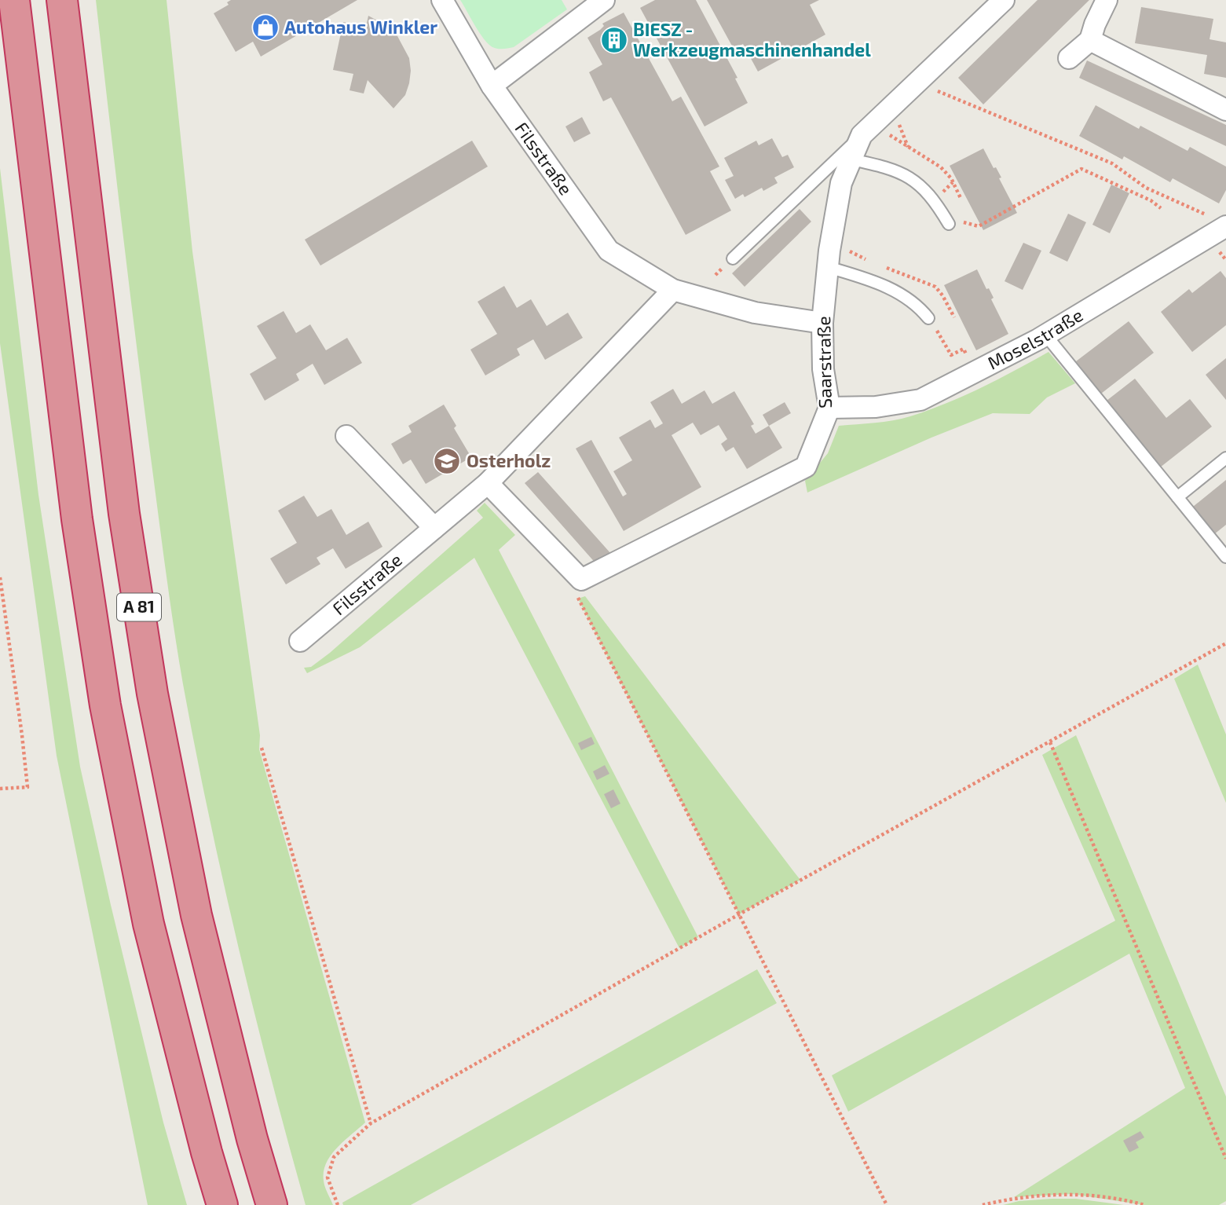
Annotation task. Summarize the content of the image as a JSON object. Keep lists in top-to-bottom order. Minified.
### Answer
{"streets":{"highway":["A 81"],"street":["Filsstraße","Moselstraße","Saarstraße"]},"crossings":[["Filsstraße","Saarstraße"],["Moselstraße","Saarstraße"]],"places":{"shop":["Autohaus Winkler"],"building":["BIESZ - Werkzeugmaschinenhandel"],"school or university":["Osterholz"]}}
